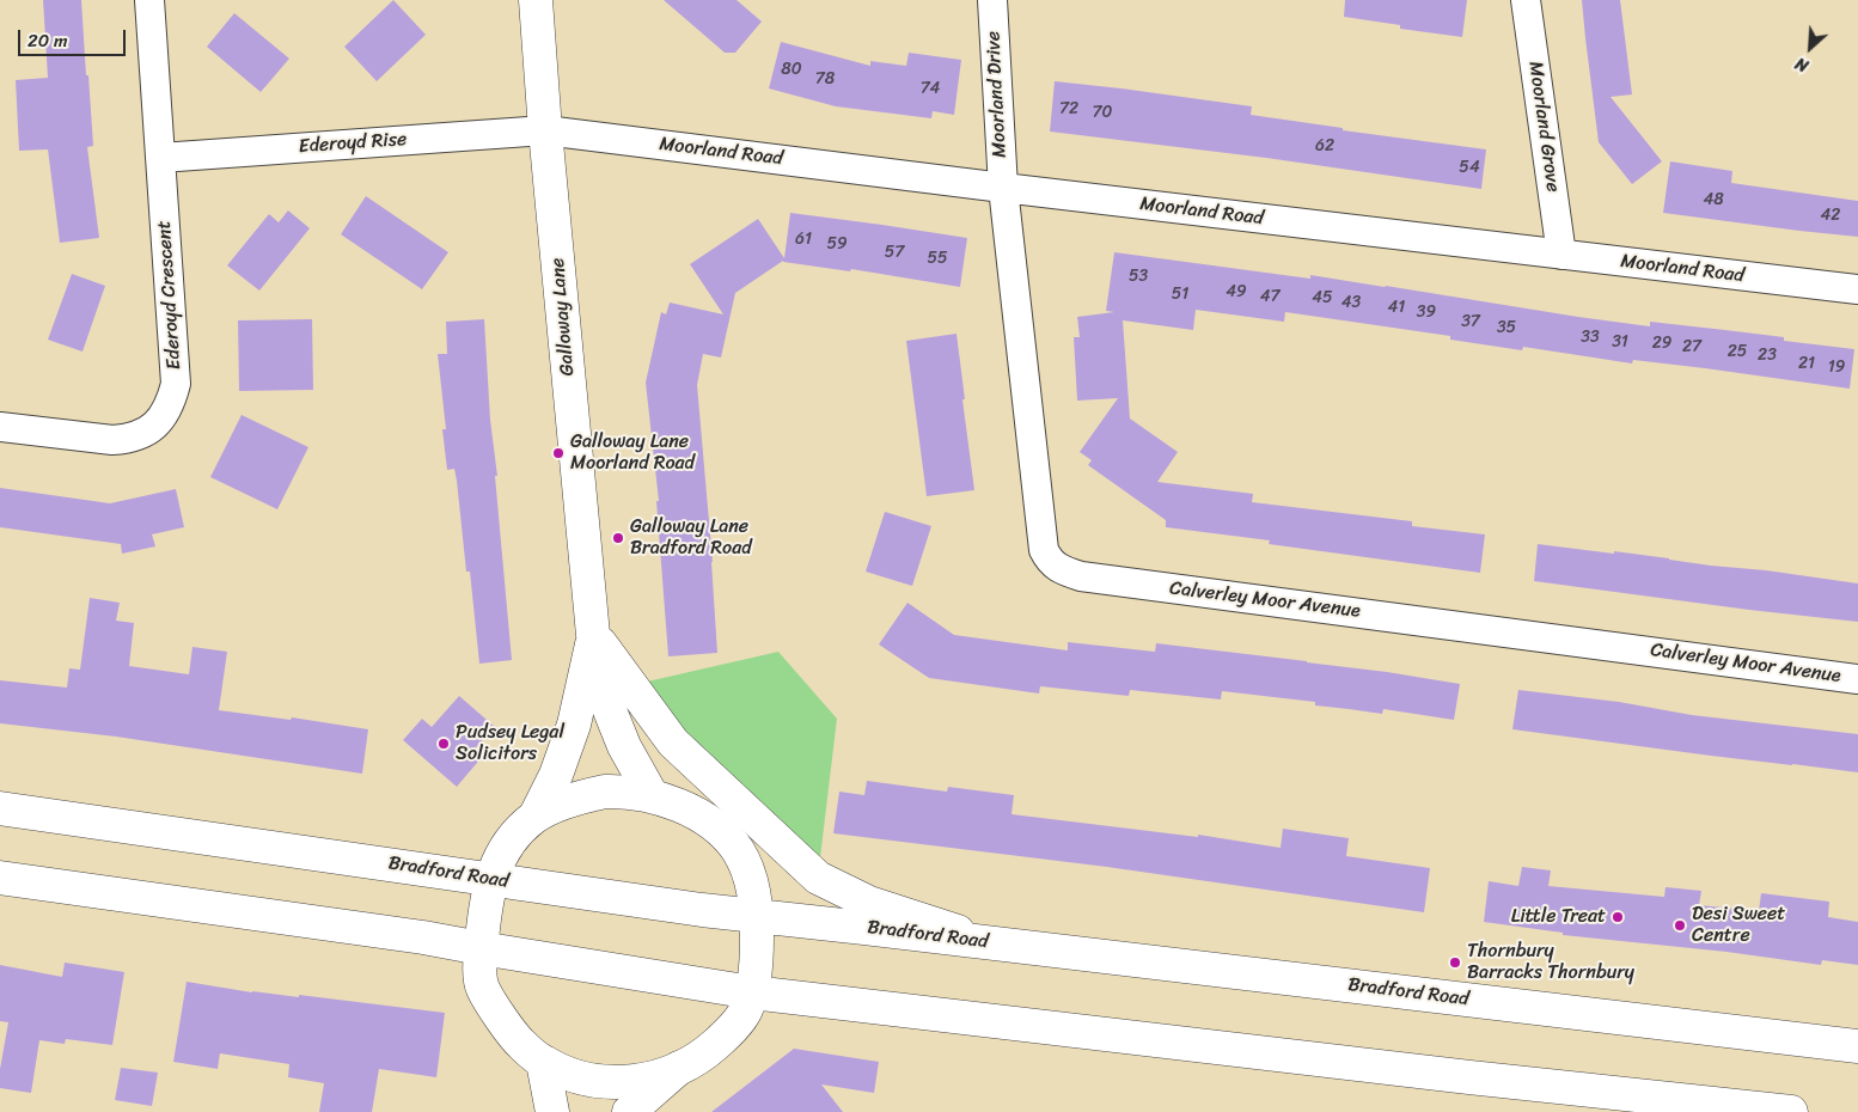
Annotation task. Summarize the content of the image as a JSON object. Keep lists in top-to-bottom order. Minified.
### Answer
{"streets":{"main road":["Galloway Lane","Bradford Road"],"street":["Moorland Drive","Moorland Grove","Ederoyd Rise","Moorland Road","Ederoyd Crescent","Calverley Moor Avenue"]},"crossings":[["Moorland Drive","Moorland Road"],["Moorland Drive","Calverley Moor Avenue"],["Moorland Grove","Moorland Road"],["Ederoyd Rise","Moorland Road"],["Ederoyd Rise","Ederoyd Crescent"],["Ederoyd Rise","Galloway Lane"],["Moorland Road","Galloway Lane"],["Moorland Road","Calverley Moor Avenue"]],"places":["Galloway Lane Moorland Road","Galloway Lane Bradford Road","Pudsey Legal Solicitors","Little Treat","Desi Sweet Centre","Thornbury Barracks Thornbury"],"house_numbers":["80","78","74","72","70","62","54","48","42","61","59","57","55","53","49","51","47","45","43","41","39","37","35","33","31","29","27","25","23","21","19"],"scale_bar":"20 m","north":"bottom left"}
